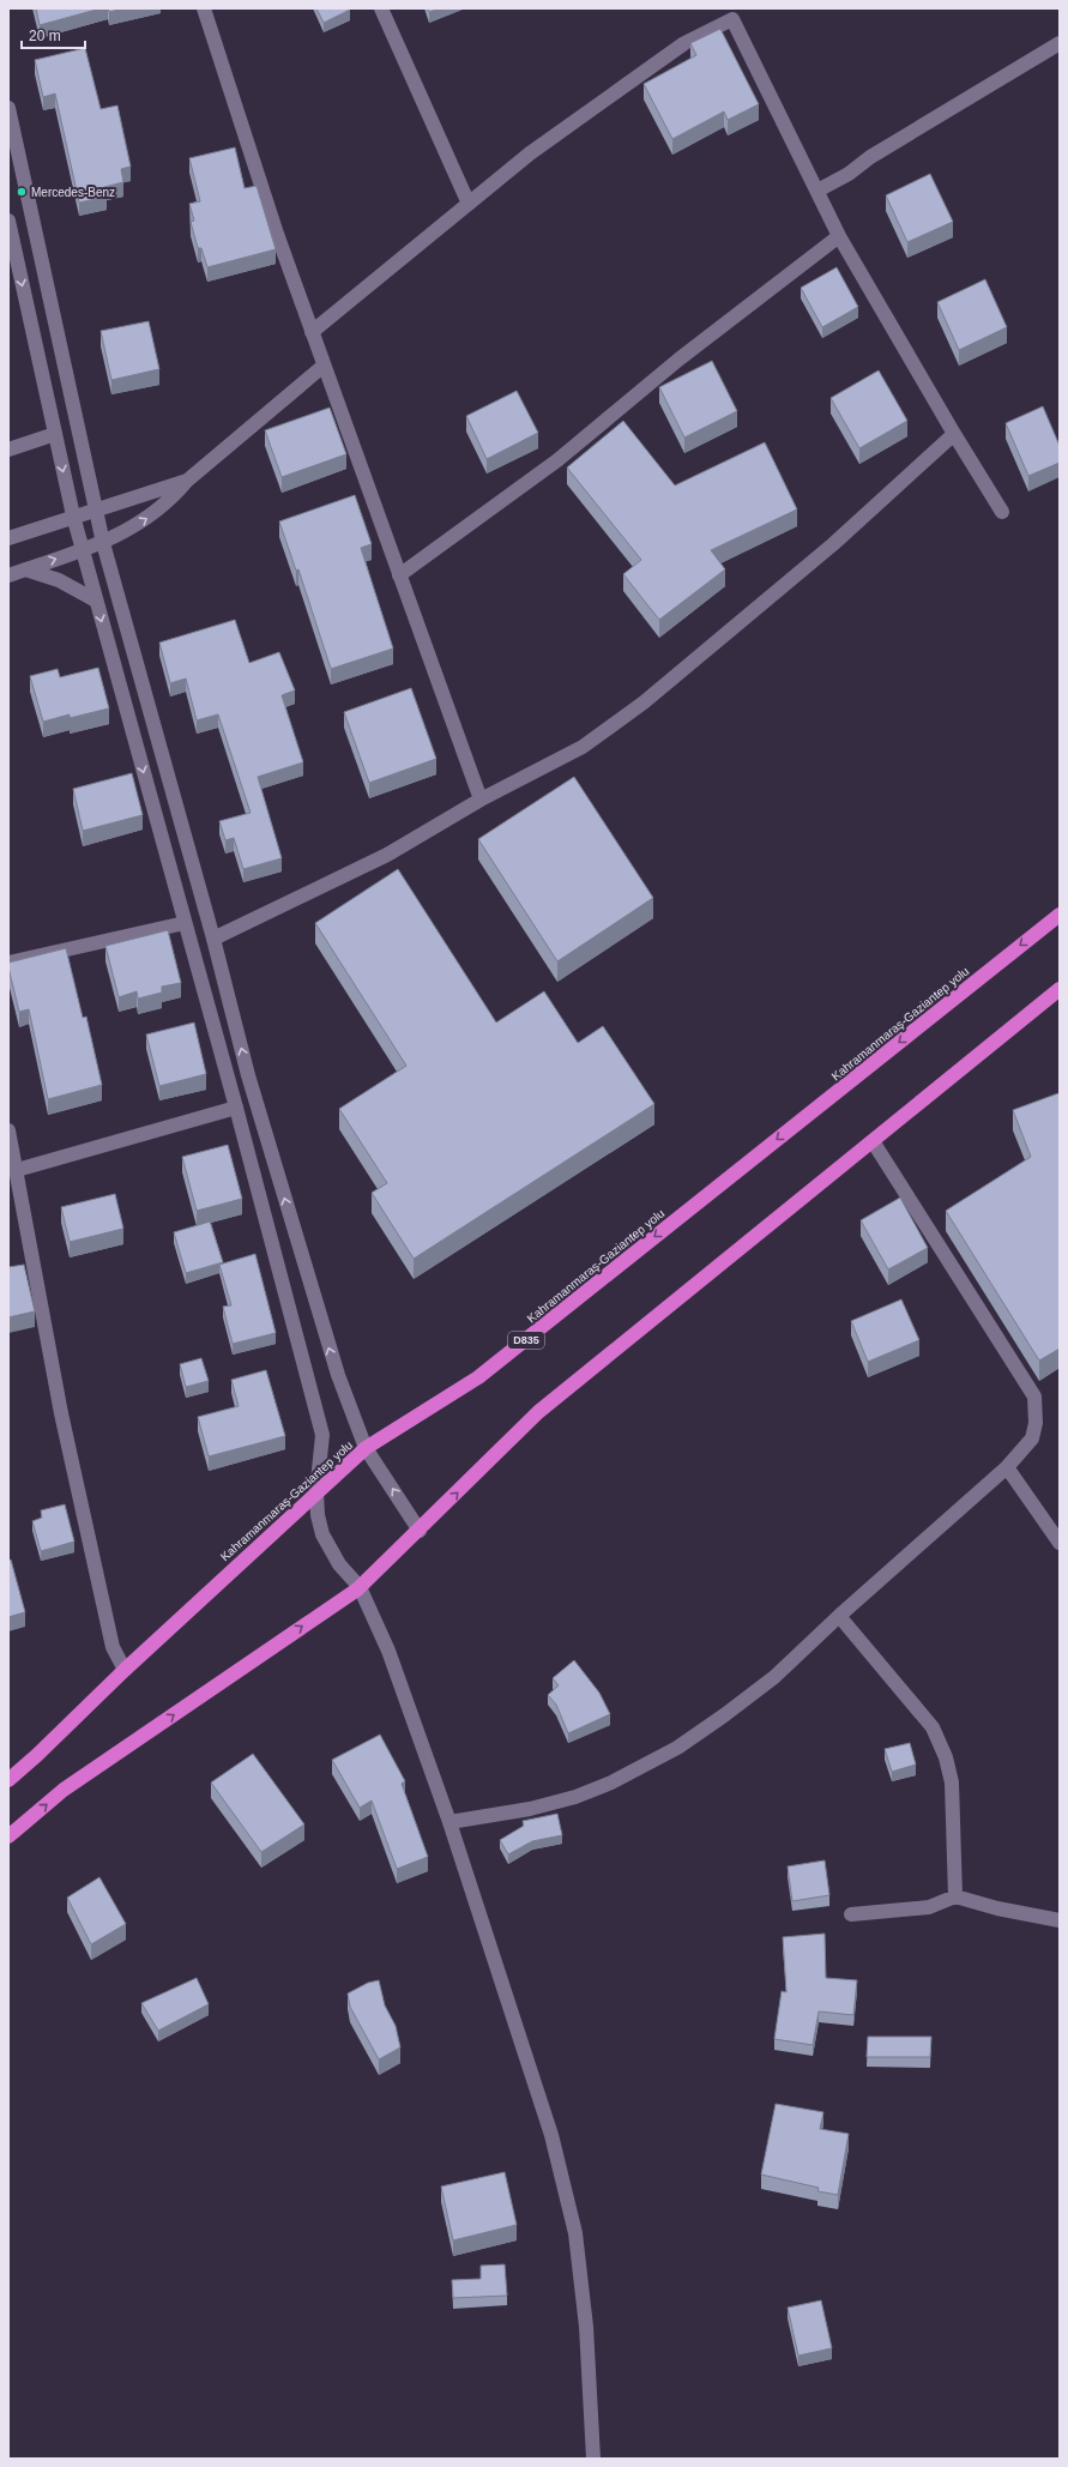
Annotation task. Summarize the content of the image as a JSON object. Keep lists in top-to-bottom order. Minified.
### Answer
{"streets":{"highway":["Kahramanmaraş-Gaziantep yolu","D835"]},"places":["Mercedes-Benz"],"scale_bar":"20 m"}
